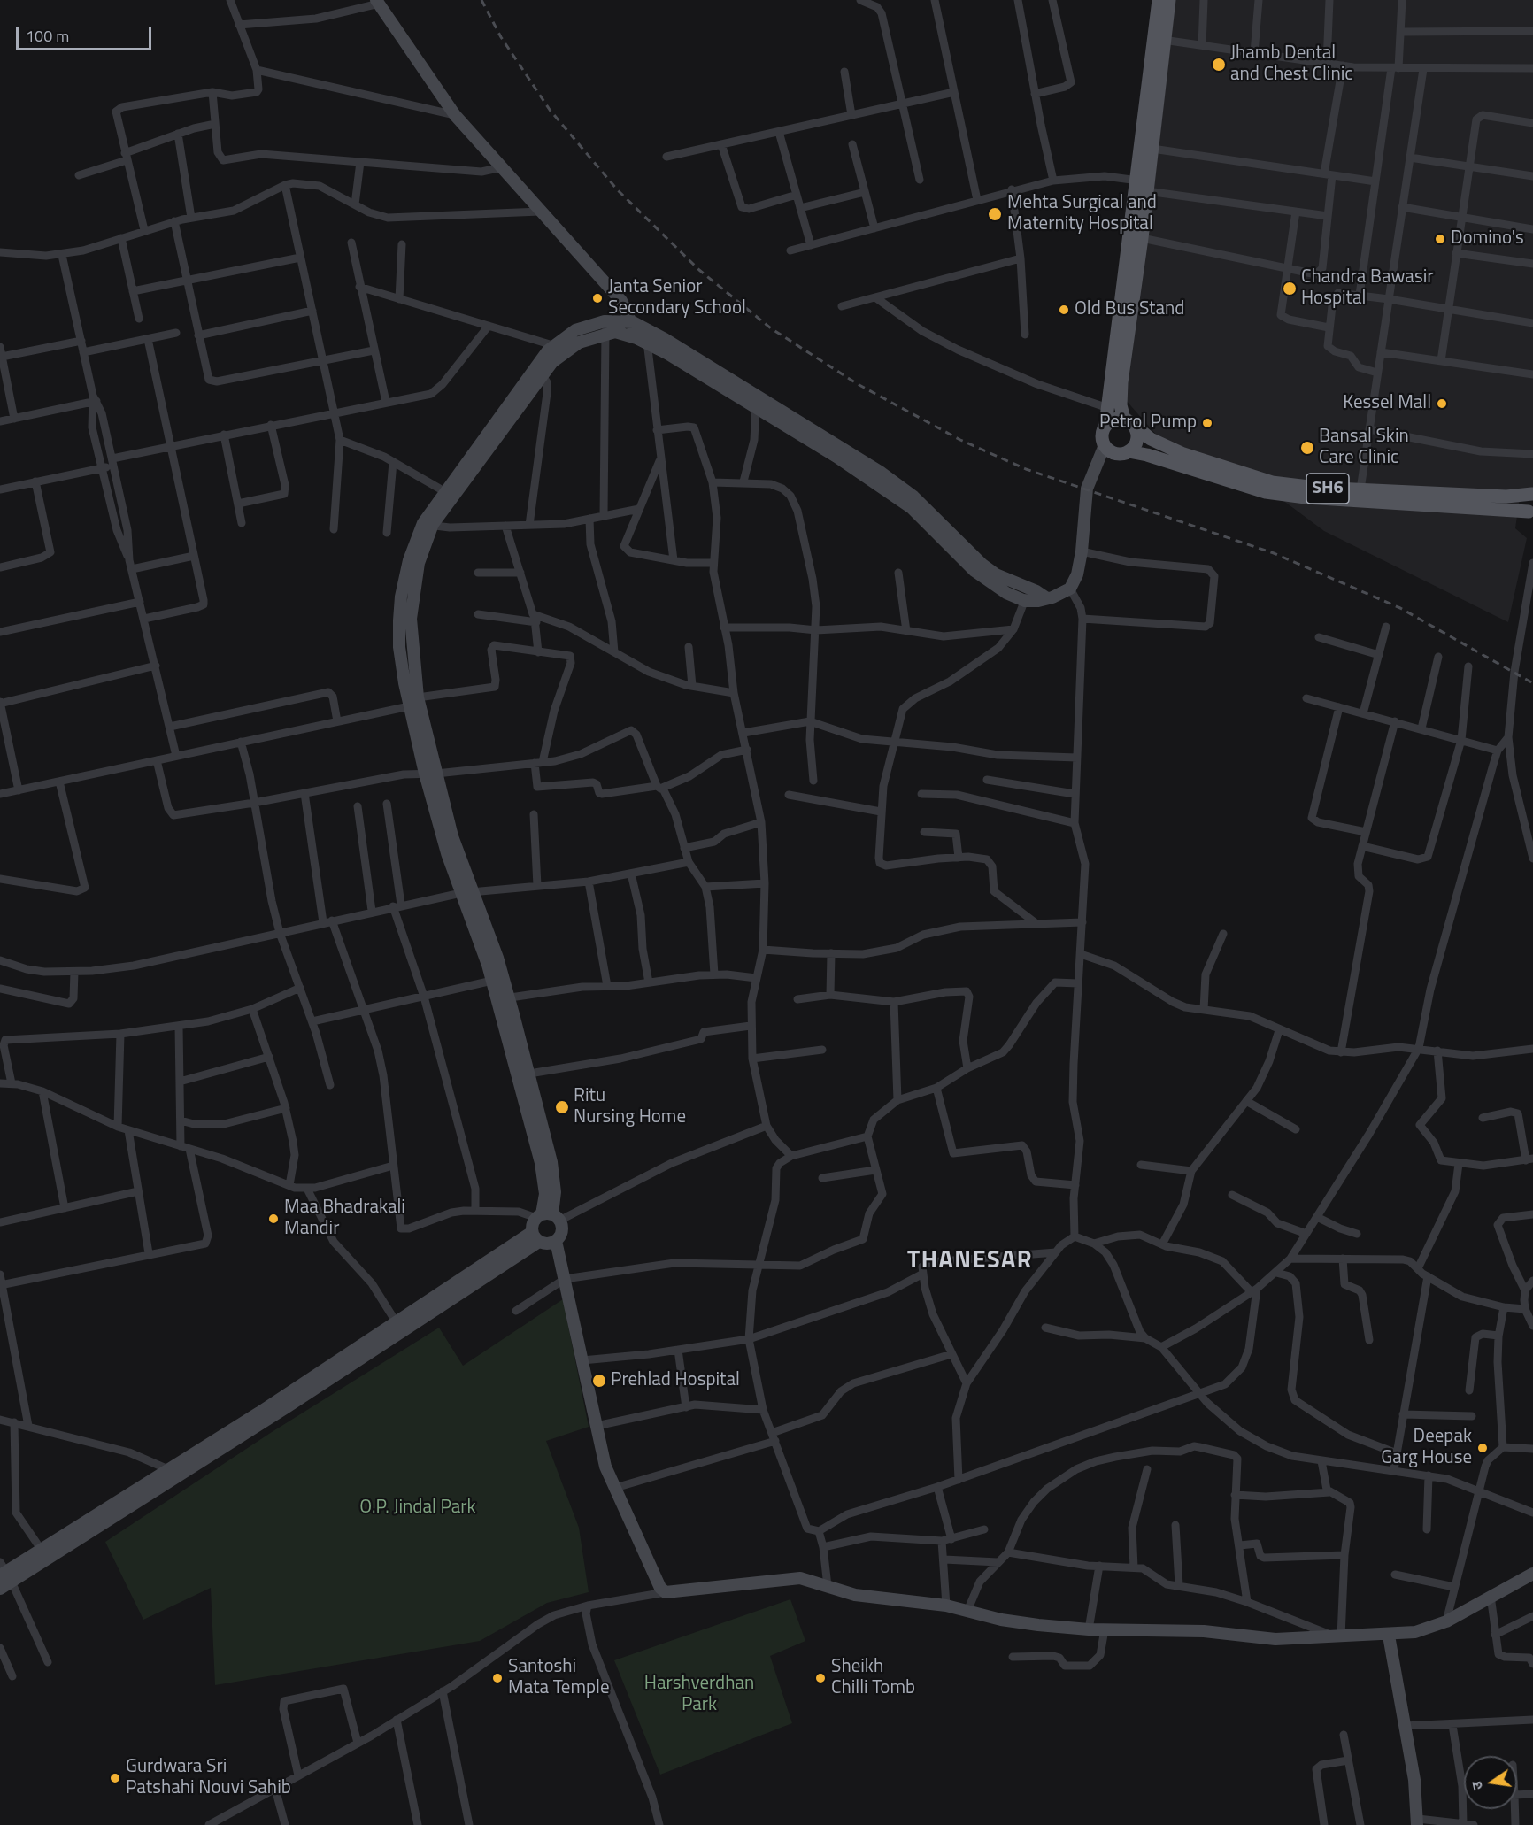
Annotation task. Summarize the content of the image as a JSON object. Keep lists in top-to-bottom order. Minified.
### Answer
{"streets":{"main road":["SH6"]},"districts":["THANESAR"],"parks":["O.P. Jindal Park","Harshverdhan Park"],"places":["Jhamb Dental and Chest Clinic","Mehta Surgical and Maternity Hospital","Domino's","Chandra Bawasir Hospital","Janta Senior Secondary School","Old Bus Stand","Kessel Mall","Petrol Pump","Bansal Skin Care Clinic","Ritu Nursing Home","Maa Bhadrakali Mandir","Prehlad Hospital","Deepak Garg House","Santoshi Mata Temple","Sheikh Chilli Tomb","Gurdwara Sri Patshahi Nouvi Sahib"],"scale_bar":"100 m","north":"left"}
